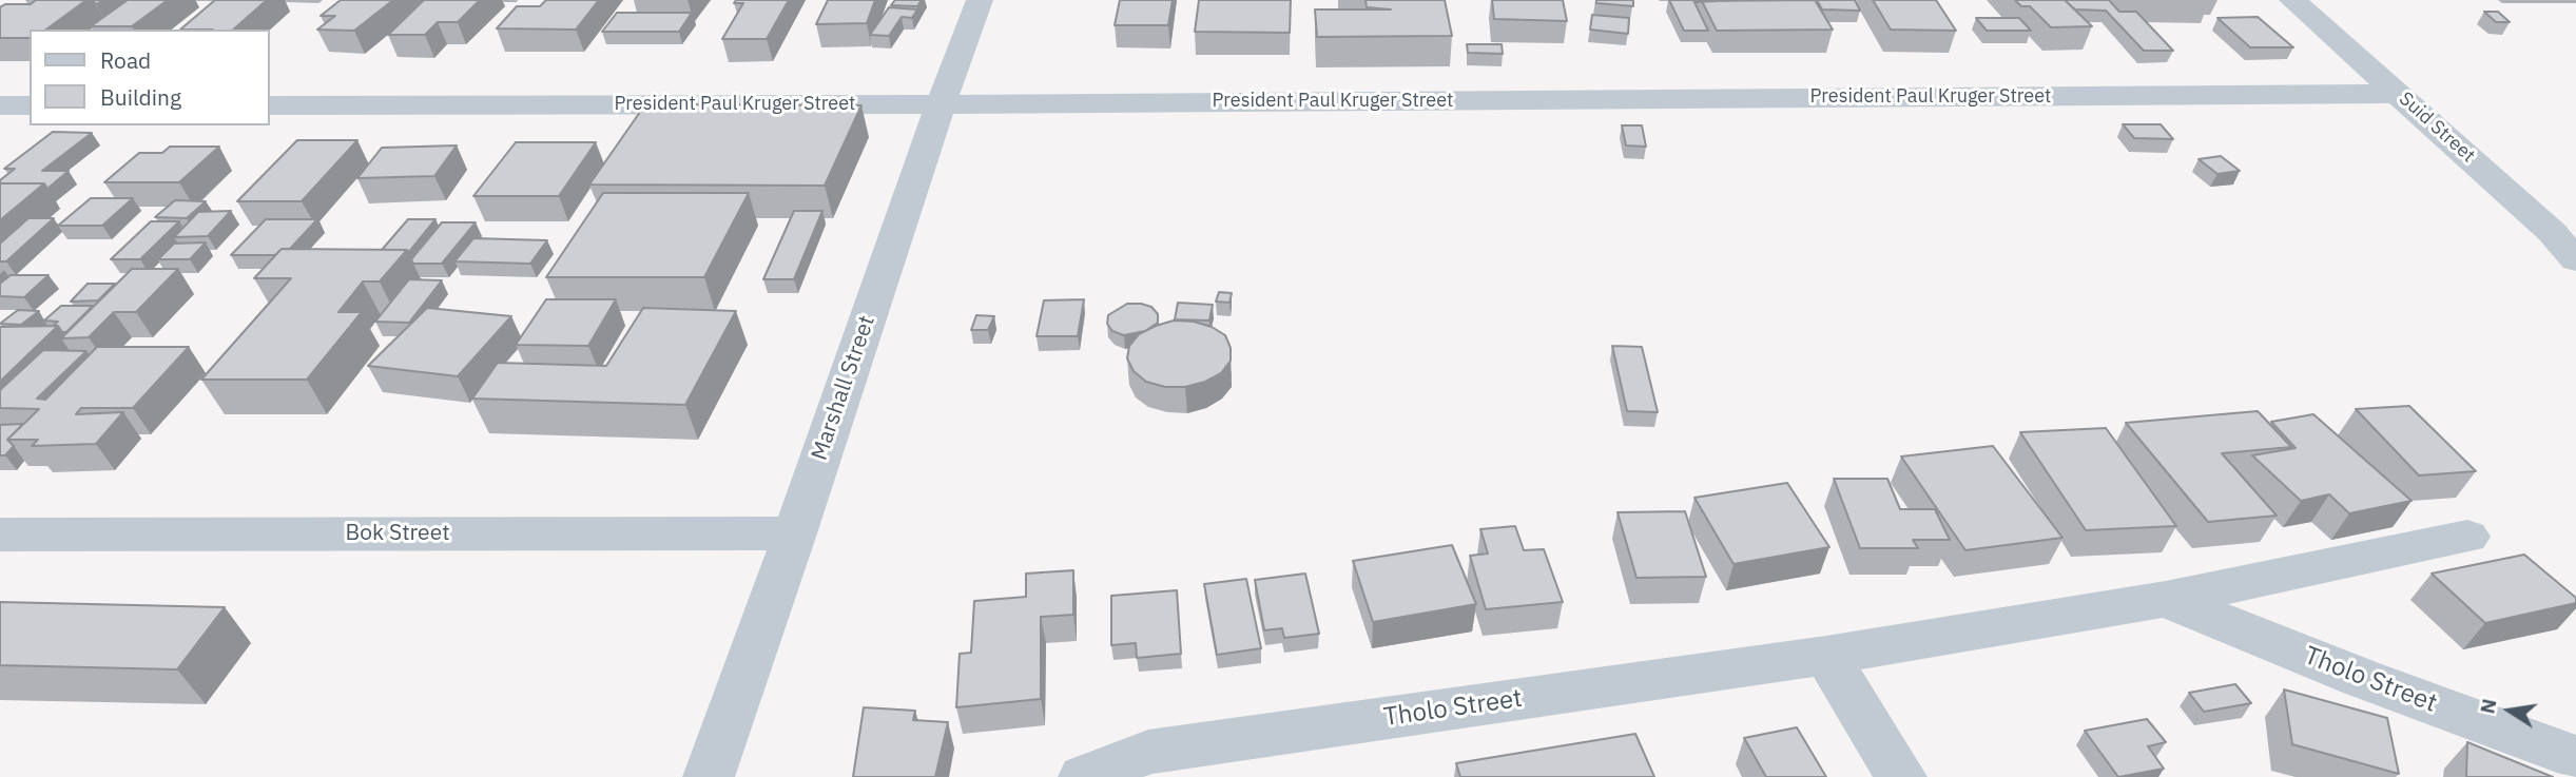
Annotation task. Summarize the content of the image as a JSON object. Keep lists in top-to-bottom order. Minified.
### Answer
{"streets":{"street":["President Paul Kruger Street","Suid Street","Marshall Street","Bok Street","Tholo Street"]},"crossings":[["President Paul Kruger Street","Suid Street"],["President Paul Kruger Street","Marshall Street"],["Marshall Street","Bok Street"]],"legend":["Road","Building"],"north":"left"}
